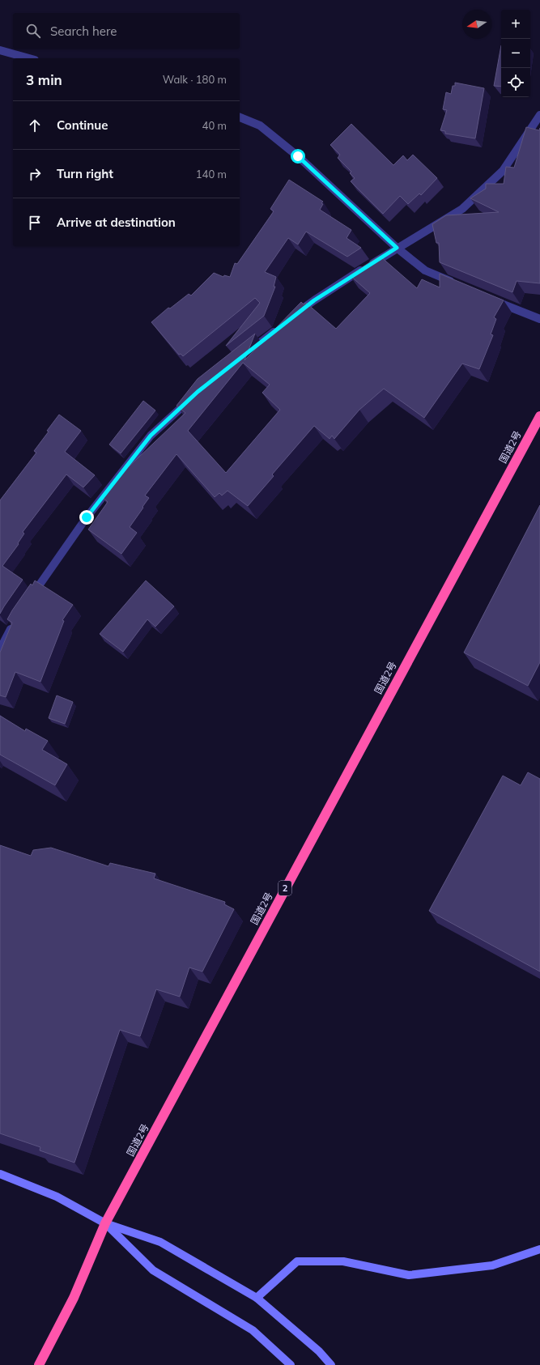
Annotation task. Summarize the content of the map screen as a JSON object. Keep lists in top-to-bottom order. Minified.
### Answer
{"streets":{"highway":["国道2号","2"]},"north":"left","page":{"map_buttons":["+","−"],"search":"Search here","heading":["3 min","Walk · 180 m"],"list":[["Continue","40 m"],["Turn right","140 m"],"Arrive at destination"]}}
